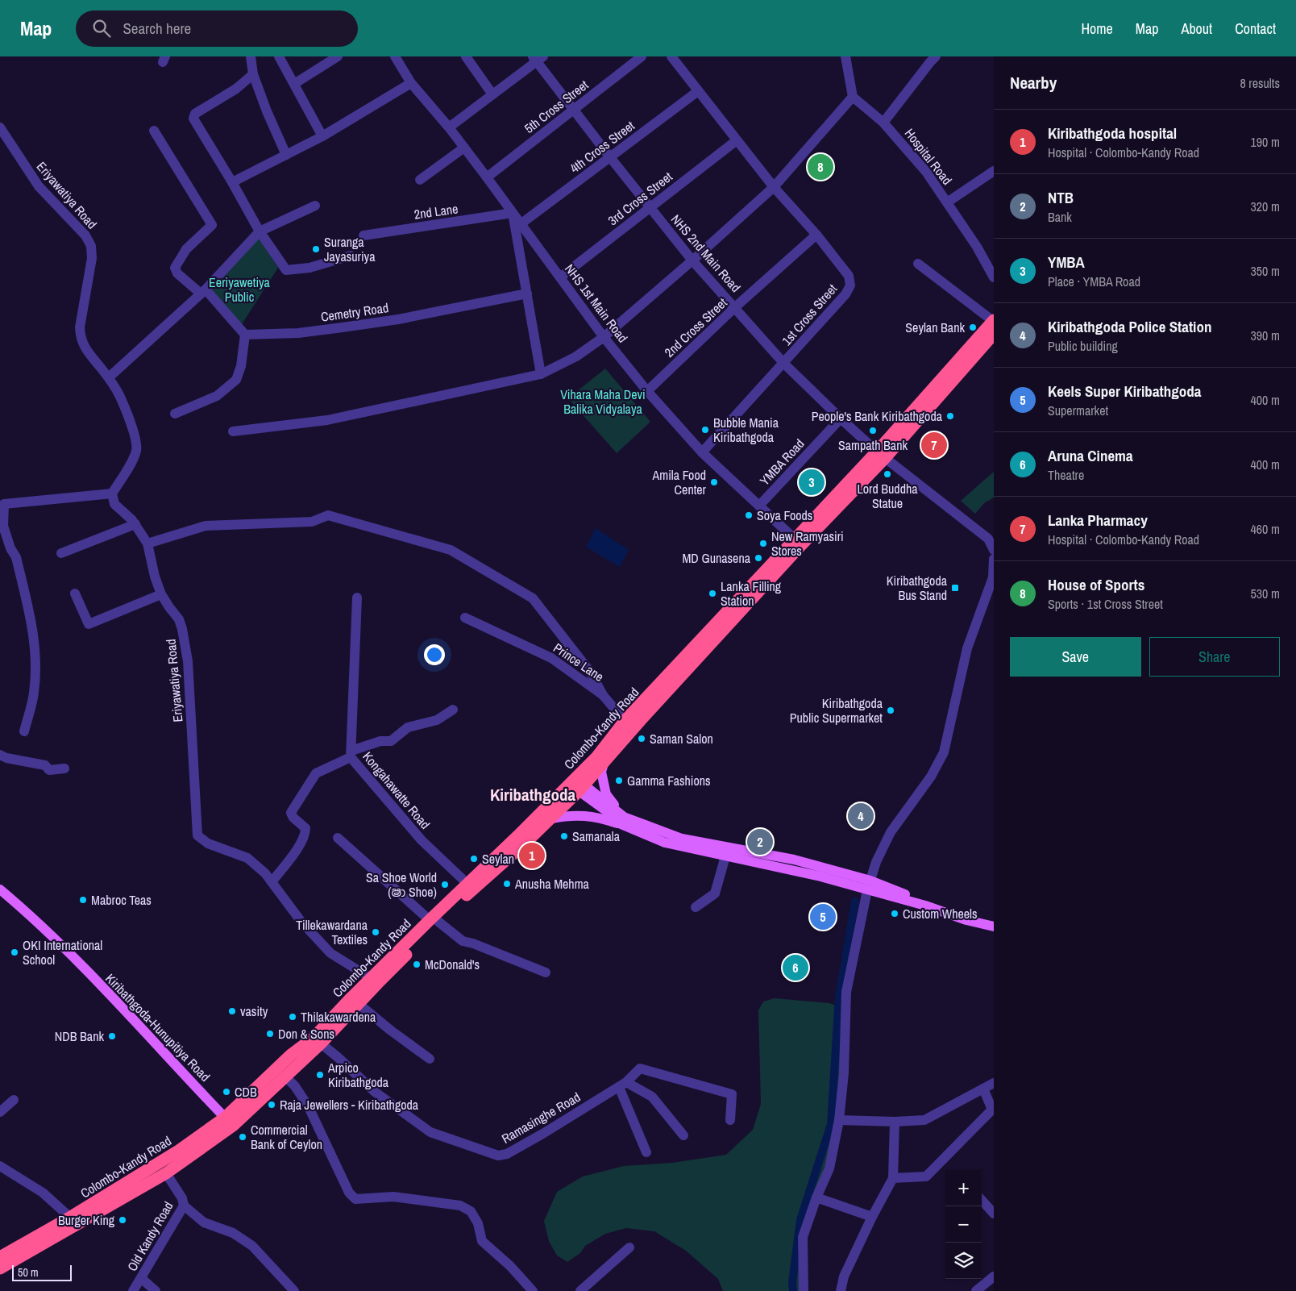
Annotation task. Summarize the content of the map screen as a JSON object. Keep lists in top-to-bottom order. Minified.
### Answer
{"streets":{"highway":["Colombo-Kandy Road"],"main road":["Kiribathgoda-Hunupitiya Road"],"street":["5th Cross Street","4th Cross Street","Hospital Road","Eriyawatiya Road","3rd Cross Street","2nd Lane","NHS 2nd Main Road","NHS 1st Main Road","Cemetry Road","1st Cross Street","2nd Cross Street","YMBA Road","Prince Lane","Kongahawatte Road","Ramasinghe Road","Old Kandy Road"]},"crossings":[["5th Cross Street","NHS 2nd Main Road"],["5th Cross Street","NHS 1st Main Road"],["4th Cross Street","NHS 2nd Main Road"],["4th Cross Street","NHS 1st Main Road"],["4th Cross Street","1st Cross Street"],["Eriyawatiya Road","Colombo-Kandy Road"],["3rd Cross Street","NHS 2nd Main Road"],["3rd Cross Street","NHS 1st Main Road"],["3rd Cross Street","1st Cross Street"],["2nd Lane","NHS 1st Main Road"],["NHS 2nd Main Road","1st Cross Street"],["NHS 2nd Main Road","2nd Cross Street"],["NHS 2nd Main Road","YMBA Road"],["NHS 2nd Main Road","Colombo-Kandy Road"],["NHS 1st Main Road","1st Cross Street"],["NHS 1st Main Road","2nd Cross Street"],["NHS 1st Main Road","YMBA Road"],["NHS 1st Main Road","Colombo-Kandy Road"],["1st Cross Street","2nd Cross Street"],["Prince Lane","Colombo-Kandy Road"],["Colombo-Kandy Road","Kongahawatte Road"],["Colombo-Kandy Road","Kiribathgoda-Hunupitiya Road"],["Colombo-Kandy Road","Ramasinghe Road"],["Colombo-Kandy Road","Old Kandy Road"]],"districts":["Kiribathgoda"],"parks":["Eeriyawetiya Public","Vihara Maha Devi Balika Vidyalaya"],"places":{"other":["Suranga Jayasuriya","Seylan Bank","People's Bank Kiribathgoda","Bubble Mania Kiribathgoda","Sampath Bank","Lord Buddha Statue","Amila Food Center","Soya Foods","New Ramyasiri Stores","MD Gunasena","Lanka Filling Station","Kiribathgoda Public Supermarket","Saman Salon","Gamma Fashions","Samanala","Seylan","Anusha Mehma","Sa Shoe World (ෂා Shoe)","Mabroc Teas","Custom Wheels","Tillekawardana Textiles","OKI International School","McDonald's","vasity","Thilakawardena","Don & Sons","NDB Bank","Arpico Kiribathgoda","CDB","Raja Jewellers - Kiribathgoda","Commercial Bank of Ceylon","Burger King"],"transit":["Kiribathgoda Bus Stand"]},"scale_bar":"50 m","page":{"header":"Map","search":"Search here","nav":["Home","Map","About","Contact"],"heading":["Nearby","8 results"],"list":[{"mark":"1","name":"Kiribathgoda hospital","note":"Hospital · Colombo-Kandy Road","value":"190 m"},{"mark":"2","name":"NTB","note":"Bank","value":"320 m"},{"mark":"3","name":"YMBA","note":"Place · YMBA Road","value":"350 m"},{"mark":"4","name":"Kiribathgoda Police Station","note":"Public building","value":"390 m"},{"mark":"5","name":"Keels Super Kiribathgoda","note":"Supermarket","value":"400 m"},{"mark":"6","name":"Aruna Cinema","note":"Theatre","value":"400 m"},{"mark":"7","name":"Lanka Pharmacy","note":"Hospital · Colombo-Kandy Road","value":"460 m"},{"mark":"8","name":"House of Sports","note":"Sports · 1st Cross Street","value":"530 m"}],"pins":["8","7","3","4","2","1","5","6"],"buttons":["Save","Share"],"map_buttons":["+","−"],"scale":"50 m"}}
